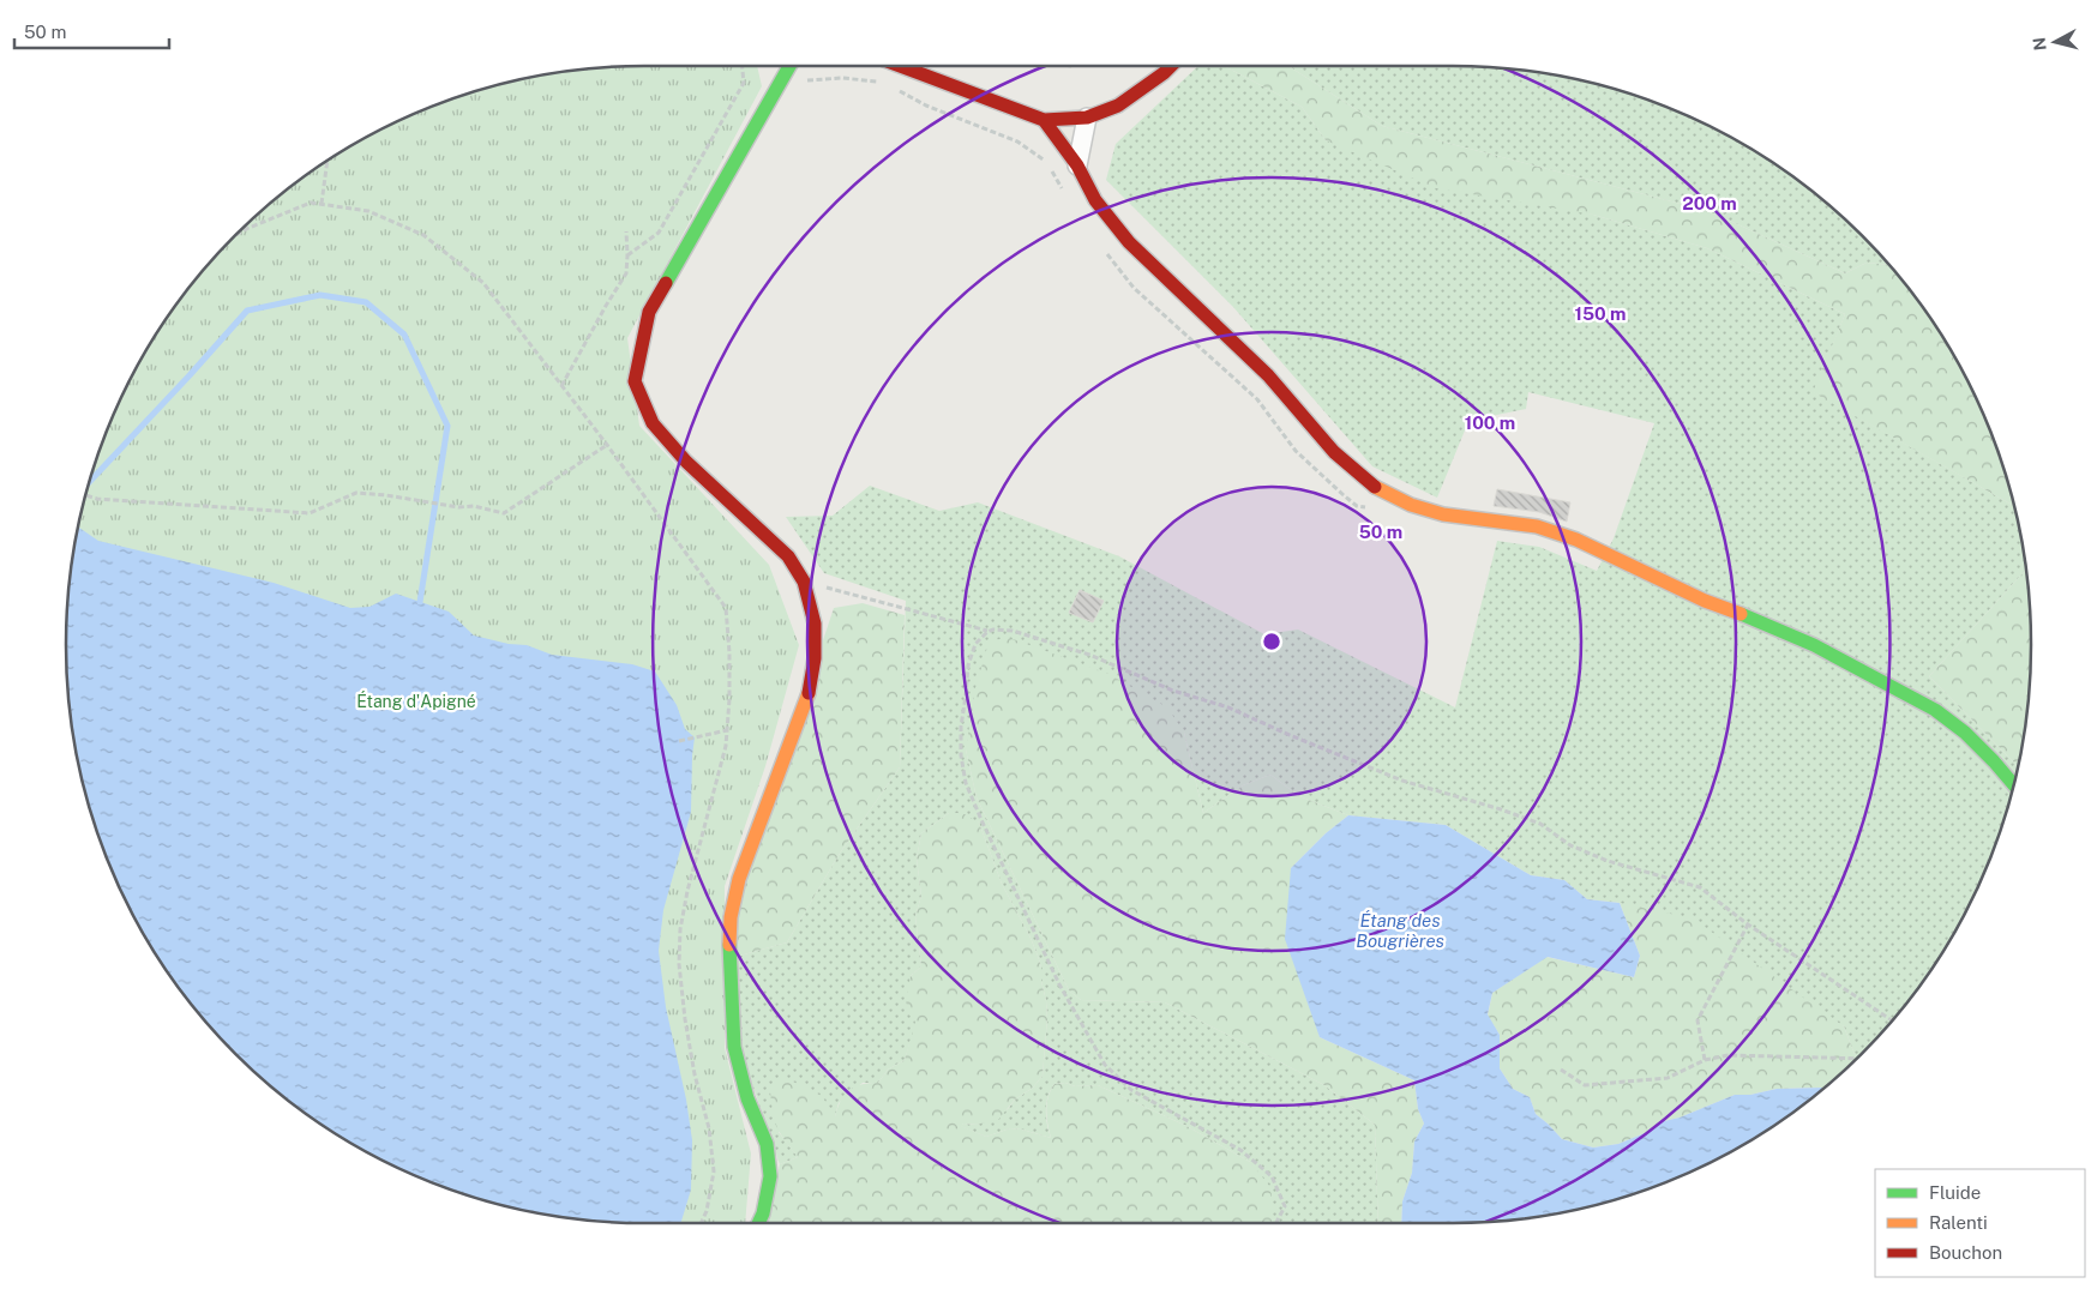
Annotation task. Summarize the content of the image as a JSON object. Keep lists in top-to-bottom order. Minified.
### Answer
{"water":["Étang des Bougrières"],"parks":["Étang d'Apigné"],"legend":["Fluide","Ralenti","Bouchon"],"scale_bar":"50 m","north":"left","rings":["200 m","150 m","100 m","50 m"]}
